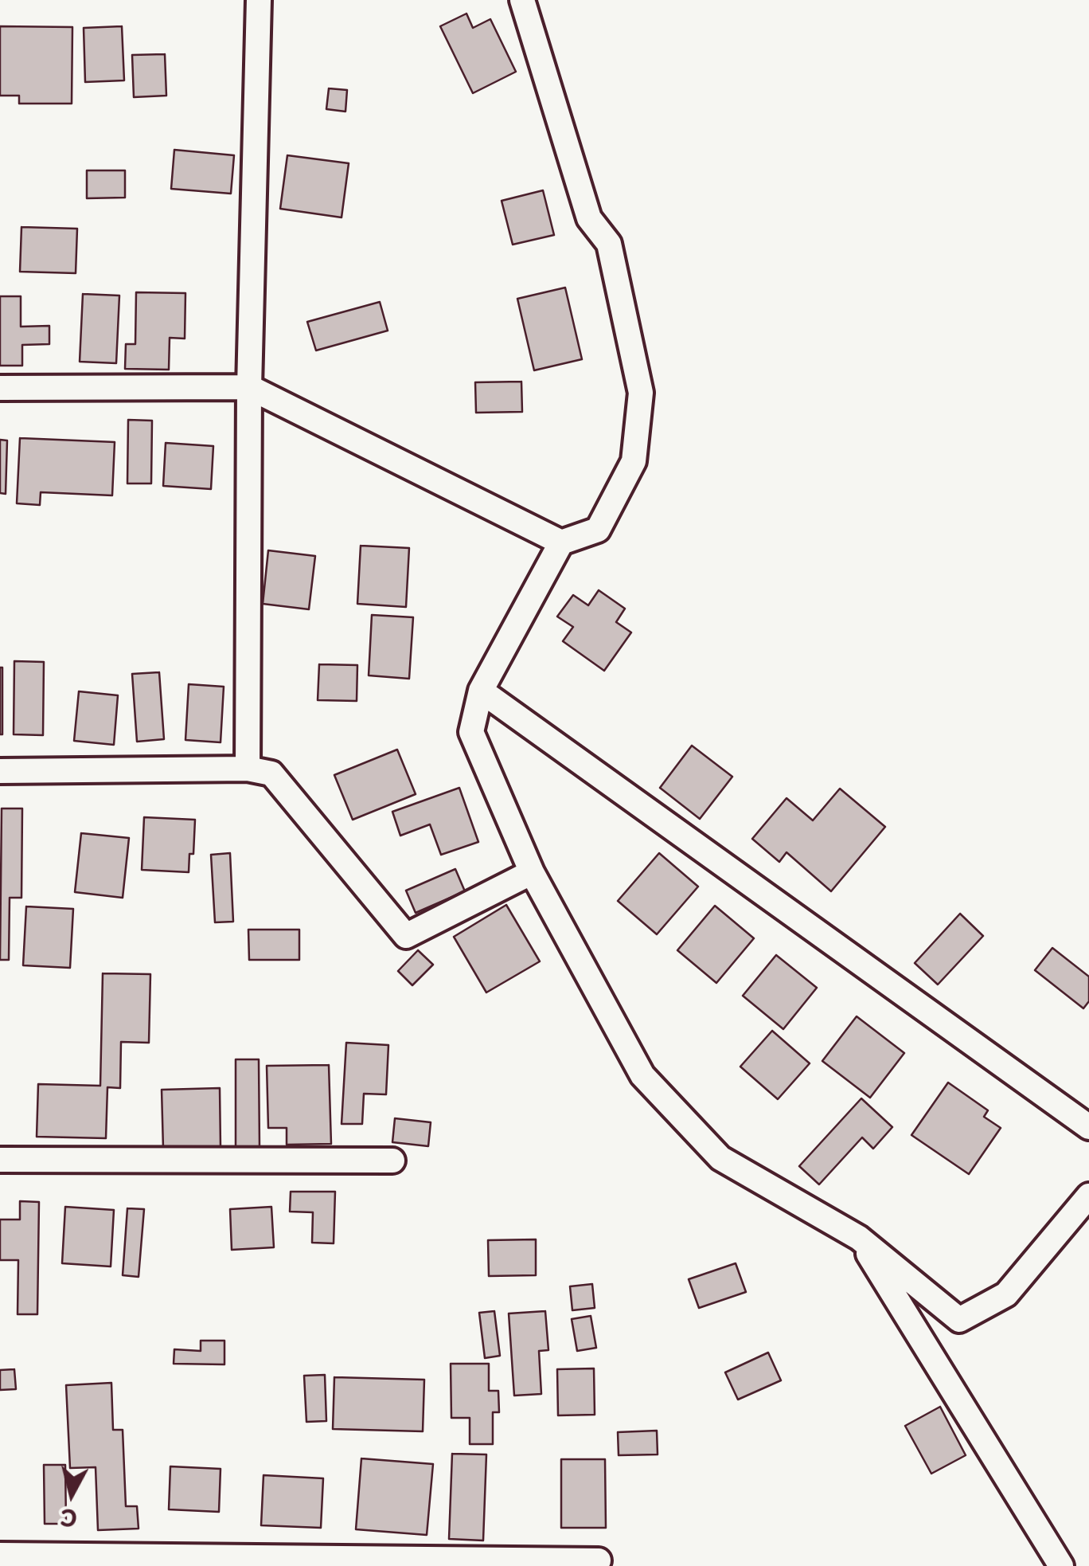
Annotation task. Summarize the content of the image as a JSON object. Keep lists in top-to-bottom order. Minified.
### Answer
{"north":"bottom"}
